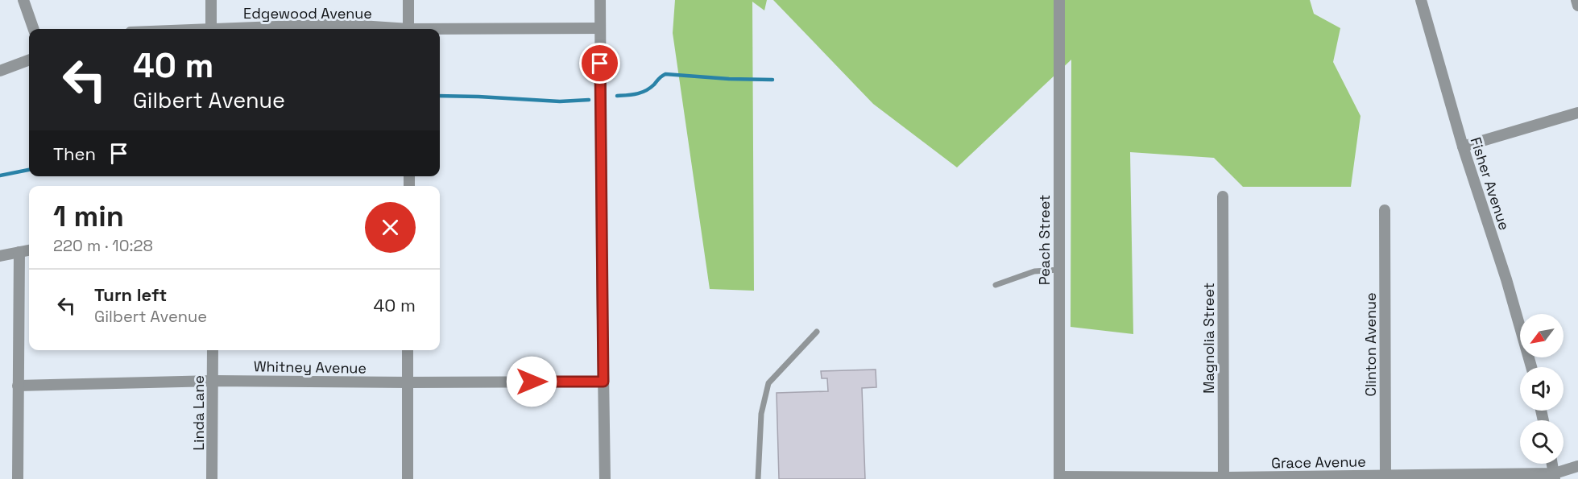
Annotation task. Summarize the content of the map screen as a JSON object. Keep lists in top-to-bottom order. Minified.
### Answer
{"streets":{"street":["Edgewood Avenue","Fisher Avenue","Peach Street","Magnolia Street","Clinton Avenue","Whitney Avenue","Linda Lane","Grace Avenue"]},"crossings":[["Peach Street","Grace Avenue"],["Magnolia Street","Grace Avenue"],["Clinton Avenue","Grace Avenue"],["Whitney Avenue","Linda Lane"]],"north":"bottom left","page":{"turn":["40 m","Gilbert Avenue"],"then":"Then","heading":["1 min","220 m · 10:28"],"list":[{"name":"Turn left","note":"Gilbert Avenue","value":"40 m"}]}}
